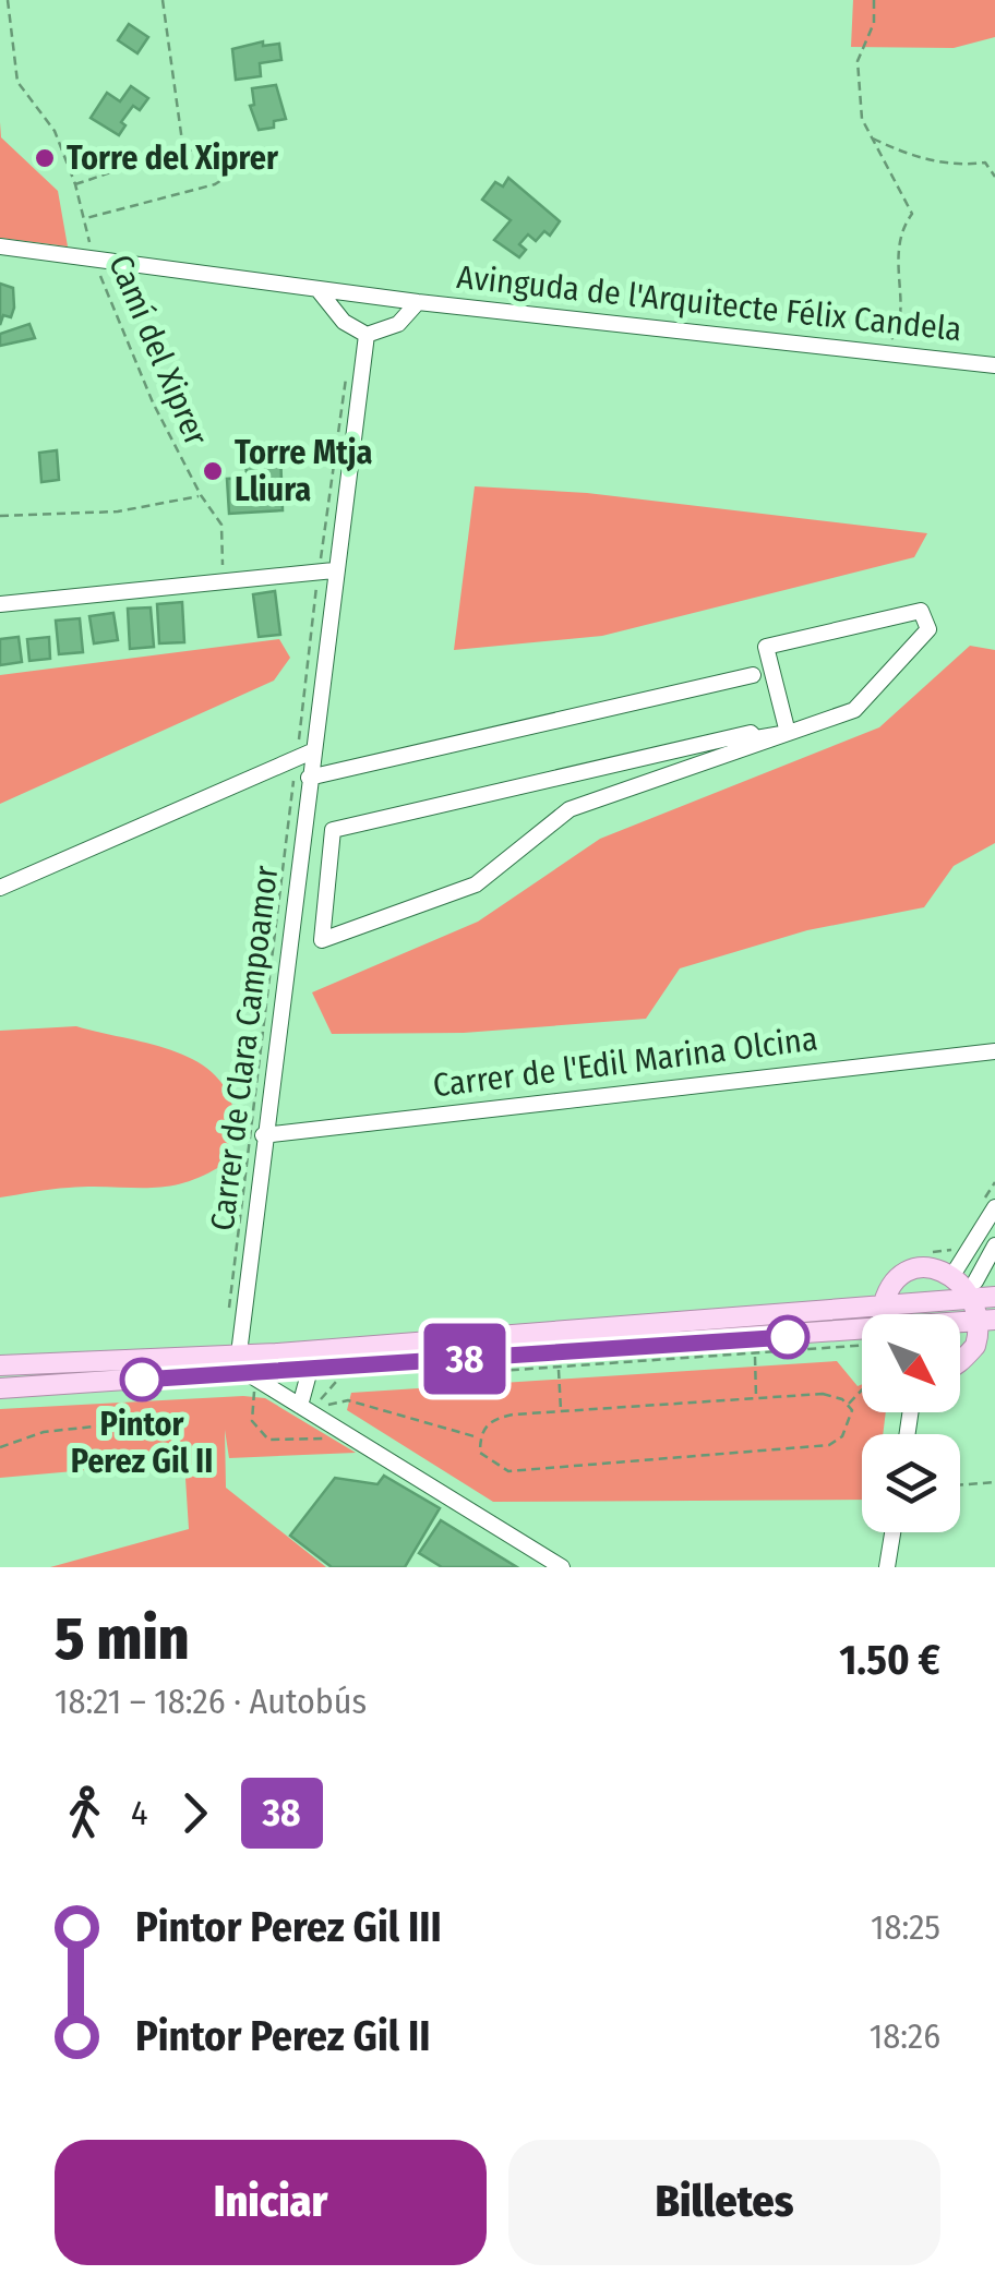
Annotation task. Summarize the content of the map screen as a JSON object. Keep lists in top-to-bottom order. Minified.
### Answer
{"streets":{"street":["Avinguda de l'Arquitecte Félix Candela","Carrer de Clara Campoamor","Carrer de l'Edil Marina Olcina"],"path":["Camí del Xiprer"]},"crossings":[["Avinguda de l'Arquitecte Félix Candela","Camí del Xiprer"],["Avinguda de l'Arquitecte Félix Candela","Carrer de Clara Campoamor"],["Carrer de Clara Campoamor","Carrer de l'Edil Marina Olcina"]],"places":["Torre del Xiprer","Torre Mtja Lliura","Pintor Perez Gil II"],"lines":["bus line 38"],"north":"bottom right","page":{"on_map":"38","heading":["5 min","18:21 – 18:26 · Autobús","1.50 €"],"legs":["4","38"],"list":[{"name":"Pintor Perez Gil III","value":"18:25"},{"name":"Pintor Perez Gil II","value":"18:26"}],"buttons":["Iniciar","Billetes"]}}
